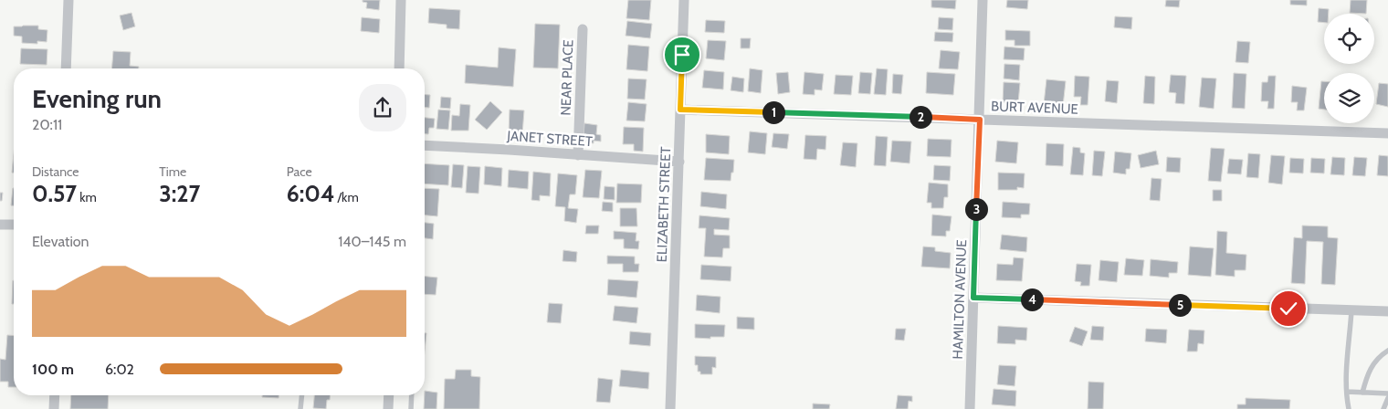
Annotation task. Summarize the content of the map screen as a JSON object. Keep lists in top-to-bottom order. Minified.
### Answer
{"streets":{"street":["NEAR PLACE","BURT AVENUE","JANET STREET","ELIZABETH STREET","HAMILTON AVENUE"]},"crossings":[["NEAR PLACE","JANET STREET"],["BURT AVENUE","ELIZABETH STREET"],["BURT AVENUE","HAMILTON AVENUE"],["JANET STREET","ELIZABETH STREET"]],"page":{"heading":["Evening run","20:11"],"pins":["1","2","3","4","5"],"stats":[["Distance","0.57 km"],["Time","3:27"],["Pace","6:04 /km"]],"chart":["Elevation","140–145 m"],"list":[{"name":"100 m","note":"6:02"}]}}
